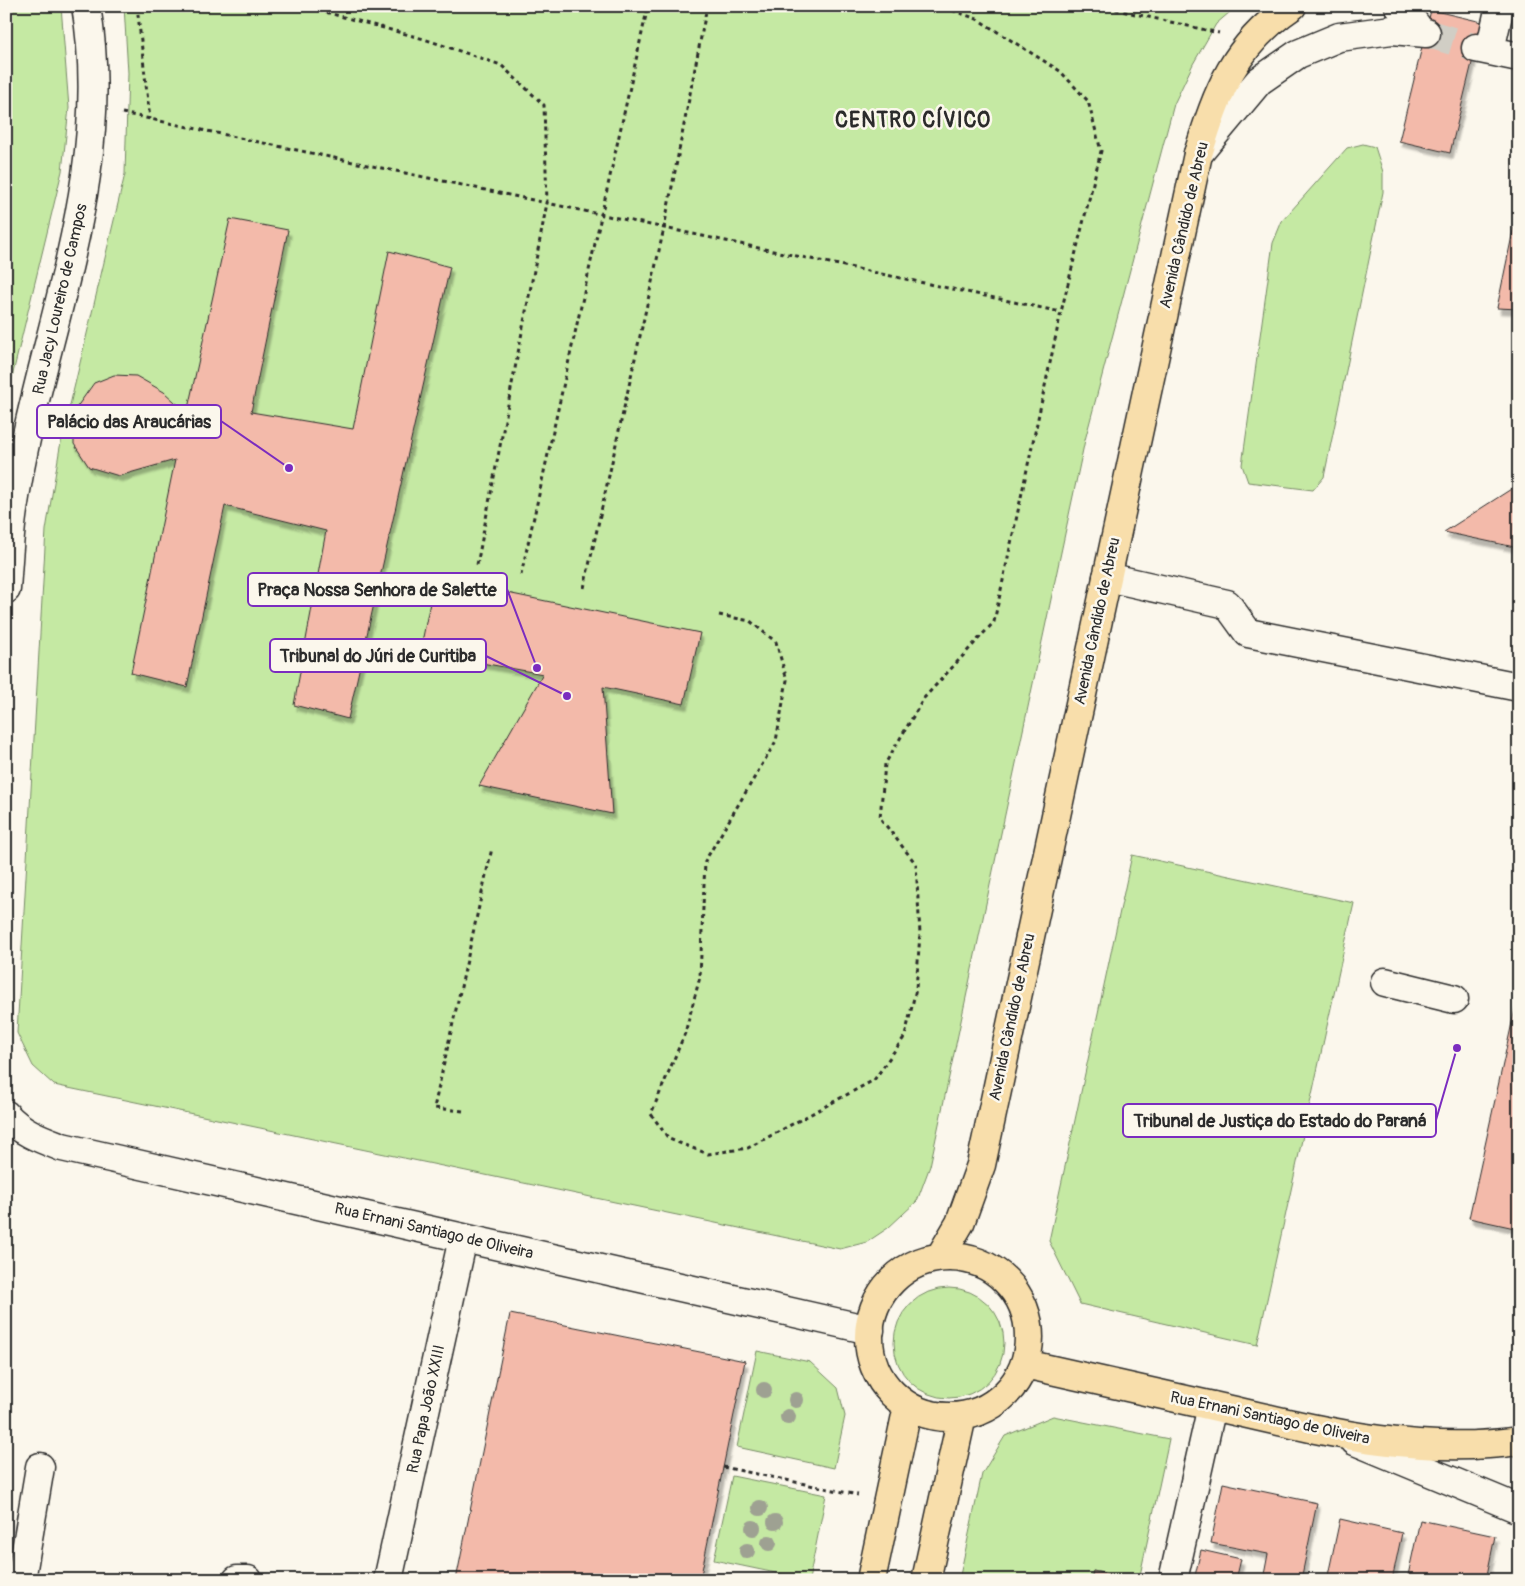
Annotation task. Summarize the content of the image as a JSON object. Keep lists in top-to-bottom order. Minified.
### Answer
{"streets":{"main road":["Avenida Cândido de Abreu","Rua Ernani Santiago de Oliveira"],"street":["Rua Jacy Loureiro de Campos","Rua Papa João XXIII"]},"crossings":[["Avenida Cândido de Abreu","Rua Ernani Santiago de Oliveira"],["Rua Ernani Santiago de Oliveira","Rua Papa João XXIII"]],"districts":["CENTRO CÍVICO"],"places":["Palácio das Araucárias","Praça Nossa Senhora de Salette","Tribunal do Júri de Curitiba","Tribunal de Justiça do Estado do Paraná"]}
